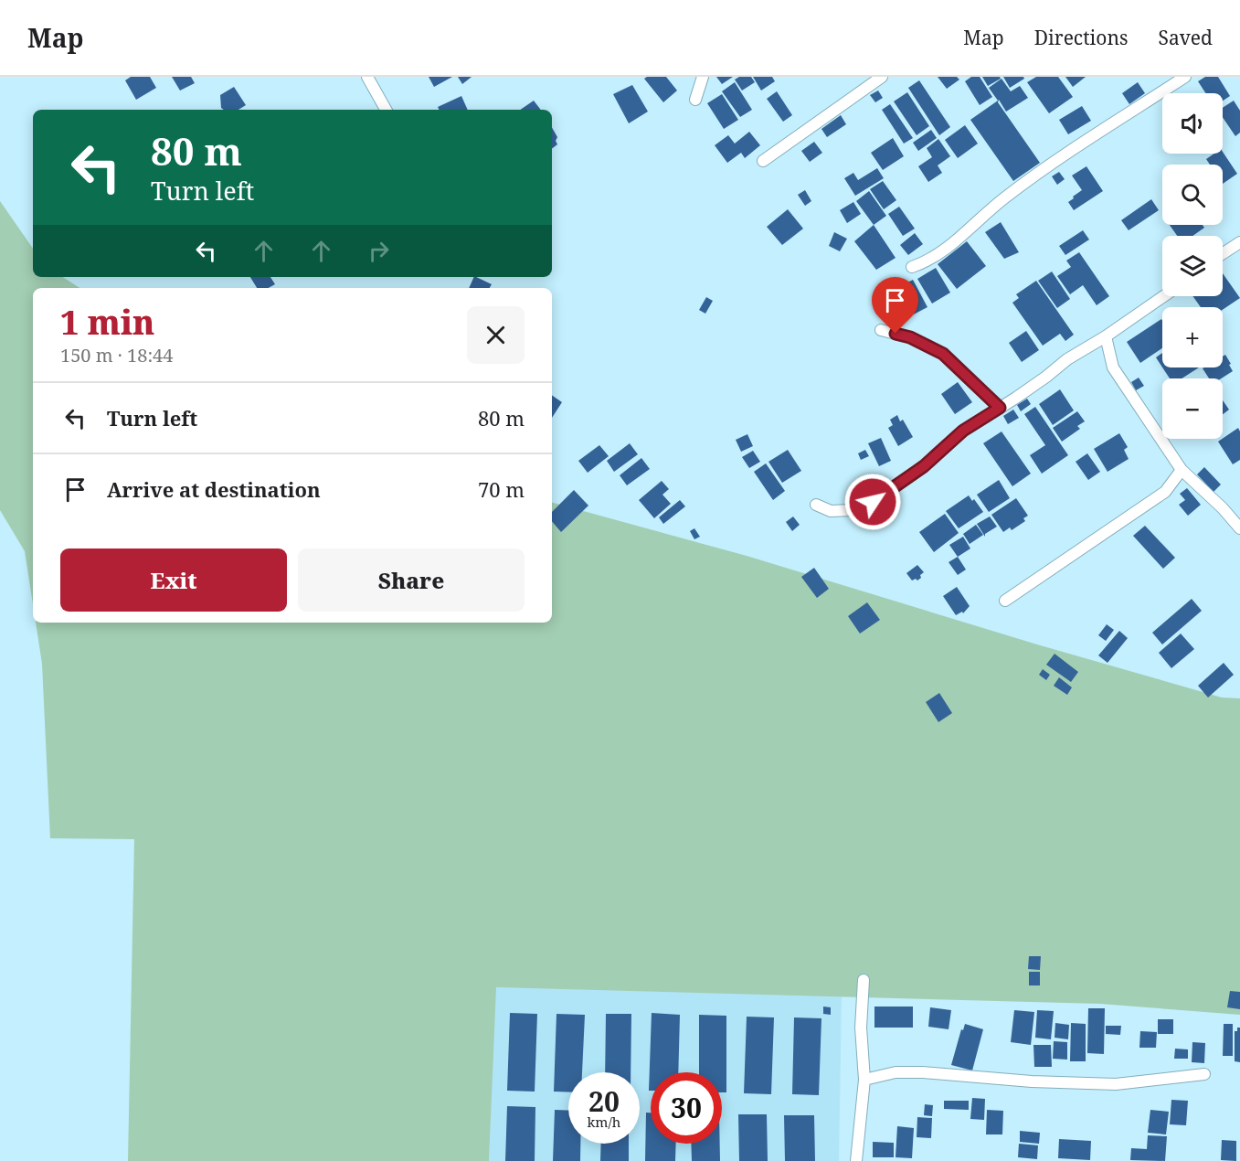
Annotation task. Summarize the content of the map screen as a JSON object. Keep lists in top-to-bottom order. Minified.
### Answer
{"page":{"header":"Map","nav":["Map","Directions","Saved"],"map_buttons":["+","−"],"turn":["80 m","Turn left"],"heading":["1 min","150 m · 18:44"],"list":[{"name":"Turn left","value":"80 m"},{"name":"Arrive at destination","value":"70 m"}],"buttons":["Exit","Share"],"speed":"20 km/h","limit":"30"}}
